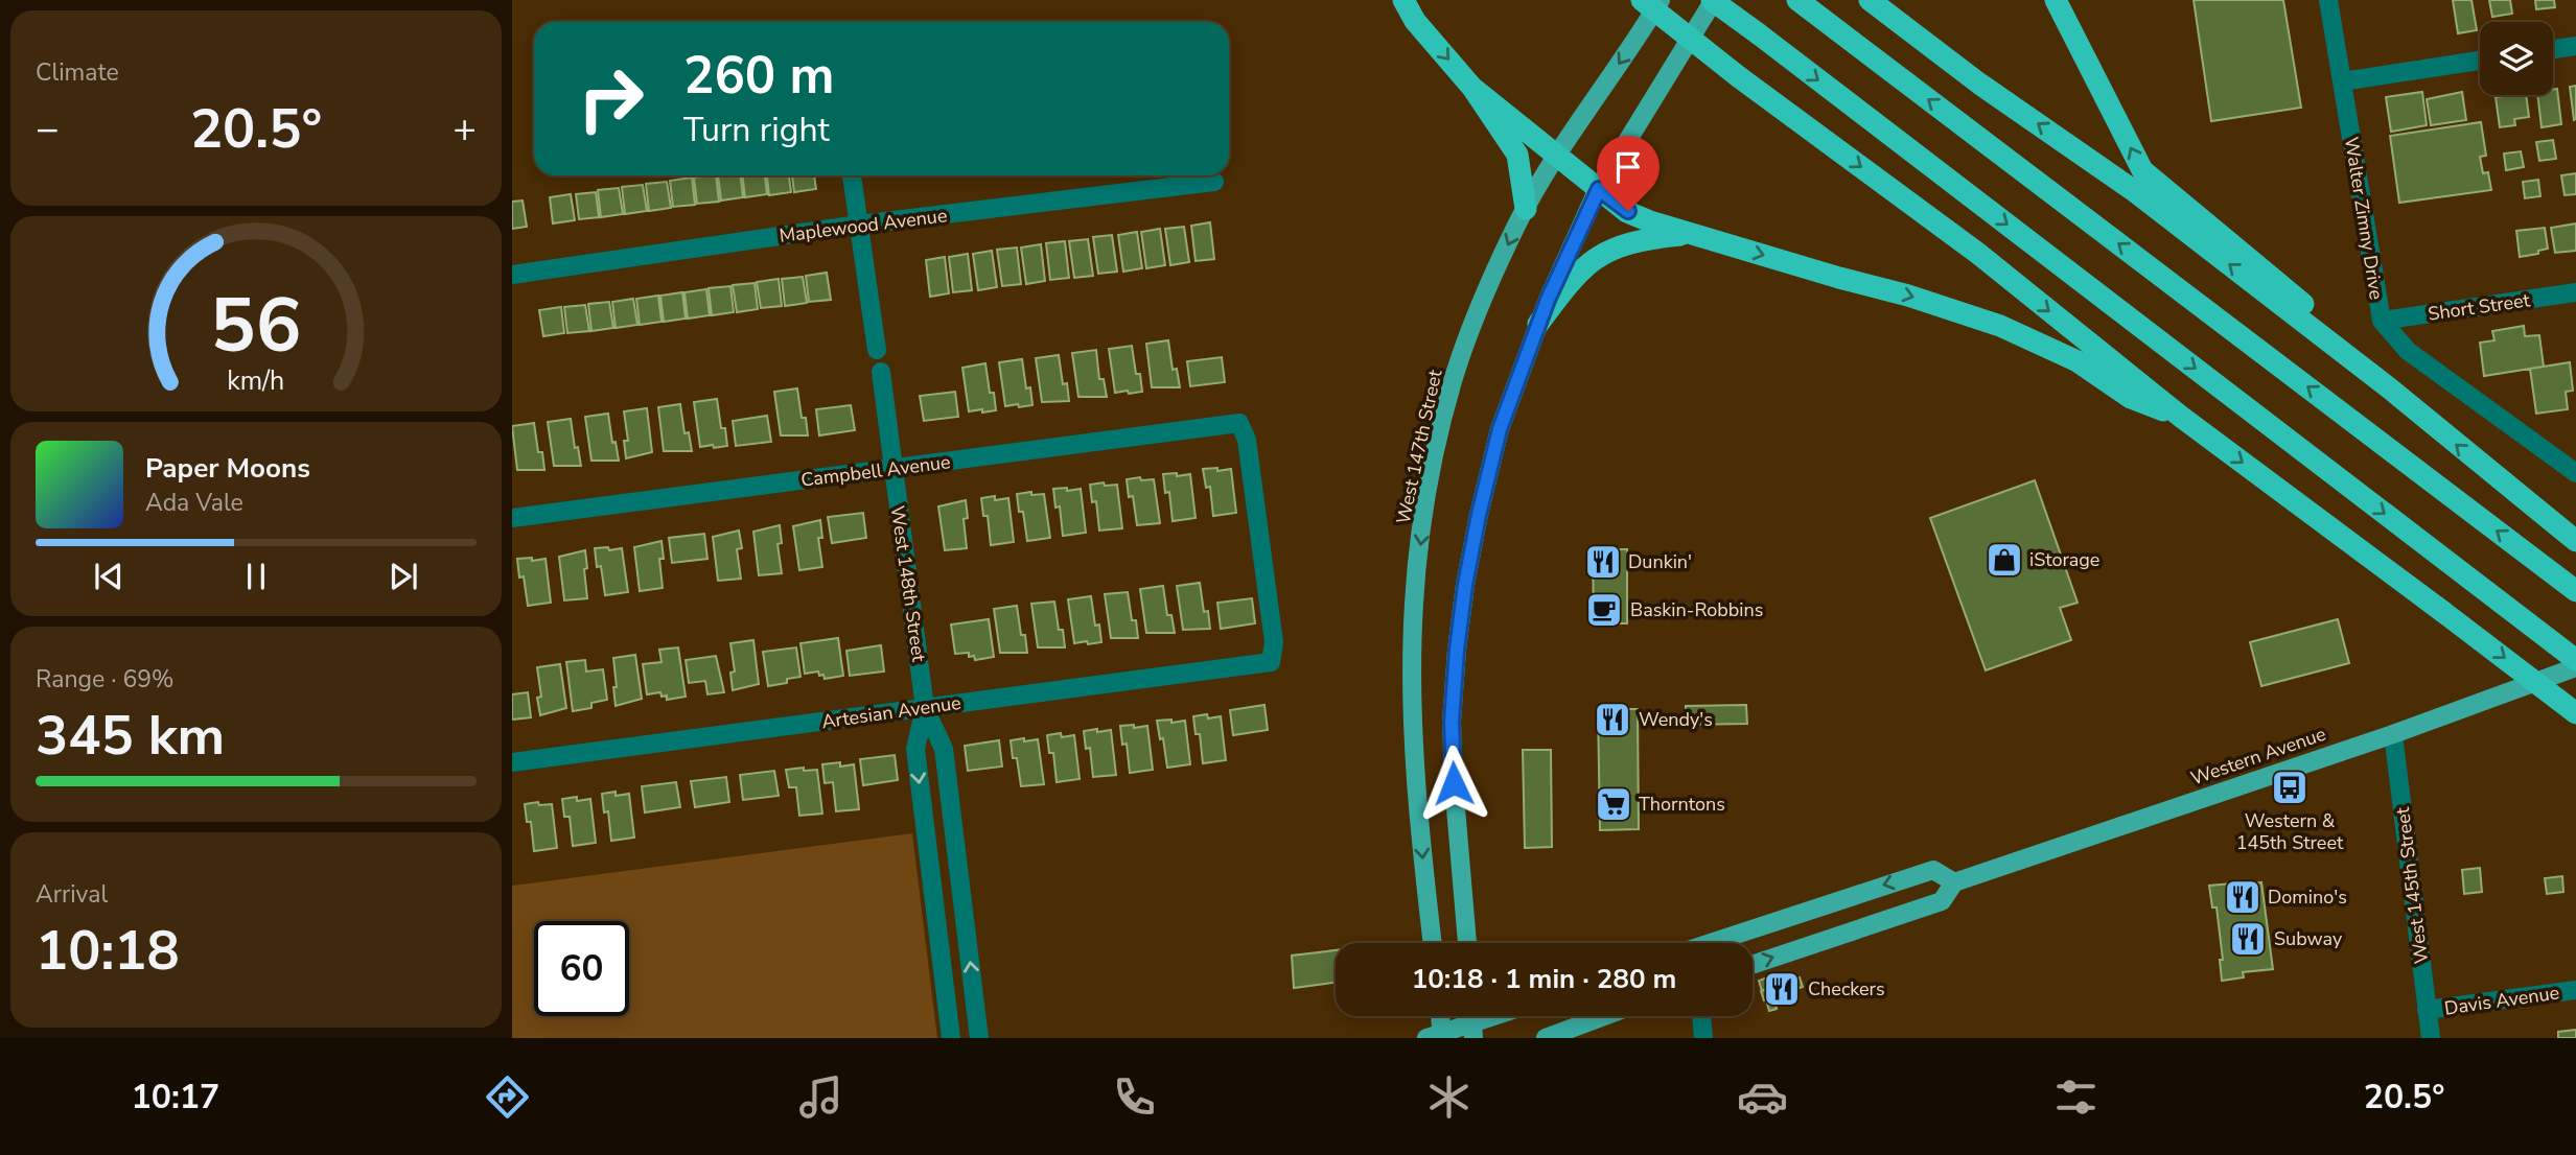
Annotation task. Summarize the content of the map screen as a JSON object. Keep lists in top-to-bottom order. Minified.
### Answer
{"streets":{"main road":["West 147th Street","Western Avenue"],"street":["Walter Zimny Drive","Maplewood Avenue","Short Street","Campbell Avenue","West 148th Street","Artesian Avenue","West 145th Street","Davis Avenue"]},"crossings":[["Walter Zimny Drive","Short Street"],["Campbell Avenue","West 148th Street"],["Campbell Avenue","Artesian Avenue"],["West 148th Street","Artesian Avenue"],["Western Avenue","West 145th Street"],["West 145th Street","Davis Avenue"]],"places":{"shop":["iStorage"],"restaurant":["Dunkin'","Wendy's","Domino's","Subway","Checkers"],"cafe":["Baskin-Robbins"],"bus stop":["Western & 145th Street"],"supermarket":["Thorntons"]},"page":{"tile":["Climate",["Range · 69%","345 km"],["Arrival","10:18"]],"turn":["260 m","Turn right"],"heat":["−","20.5°","+"],"song":["Paper Moons","Ada Vale"],"limit":"60","trip":"10:18 · 1 min · 280 m","tabs":["10:17","20.5°"],"gauge":["56","km/h"]}}
